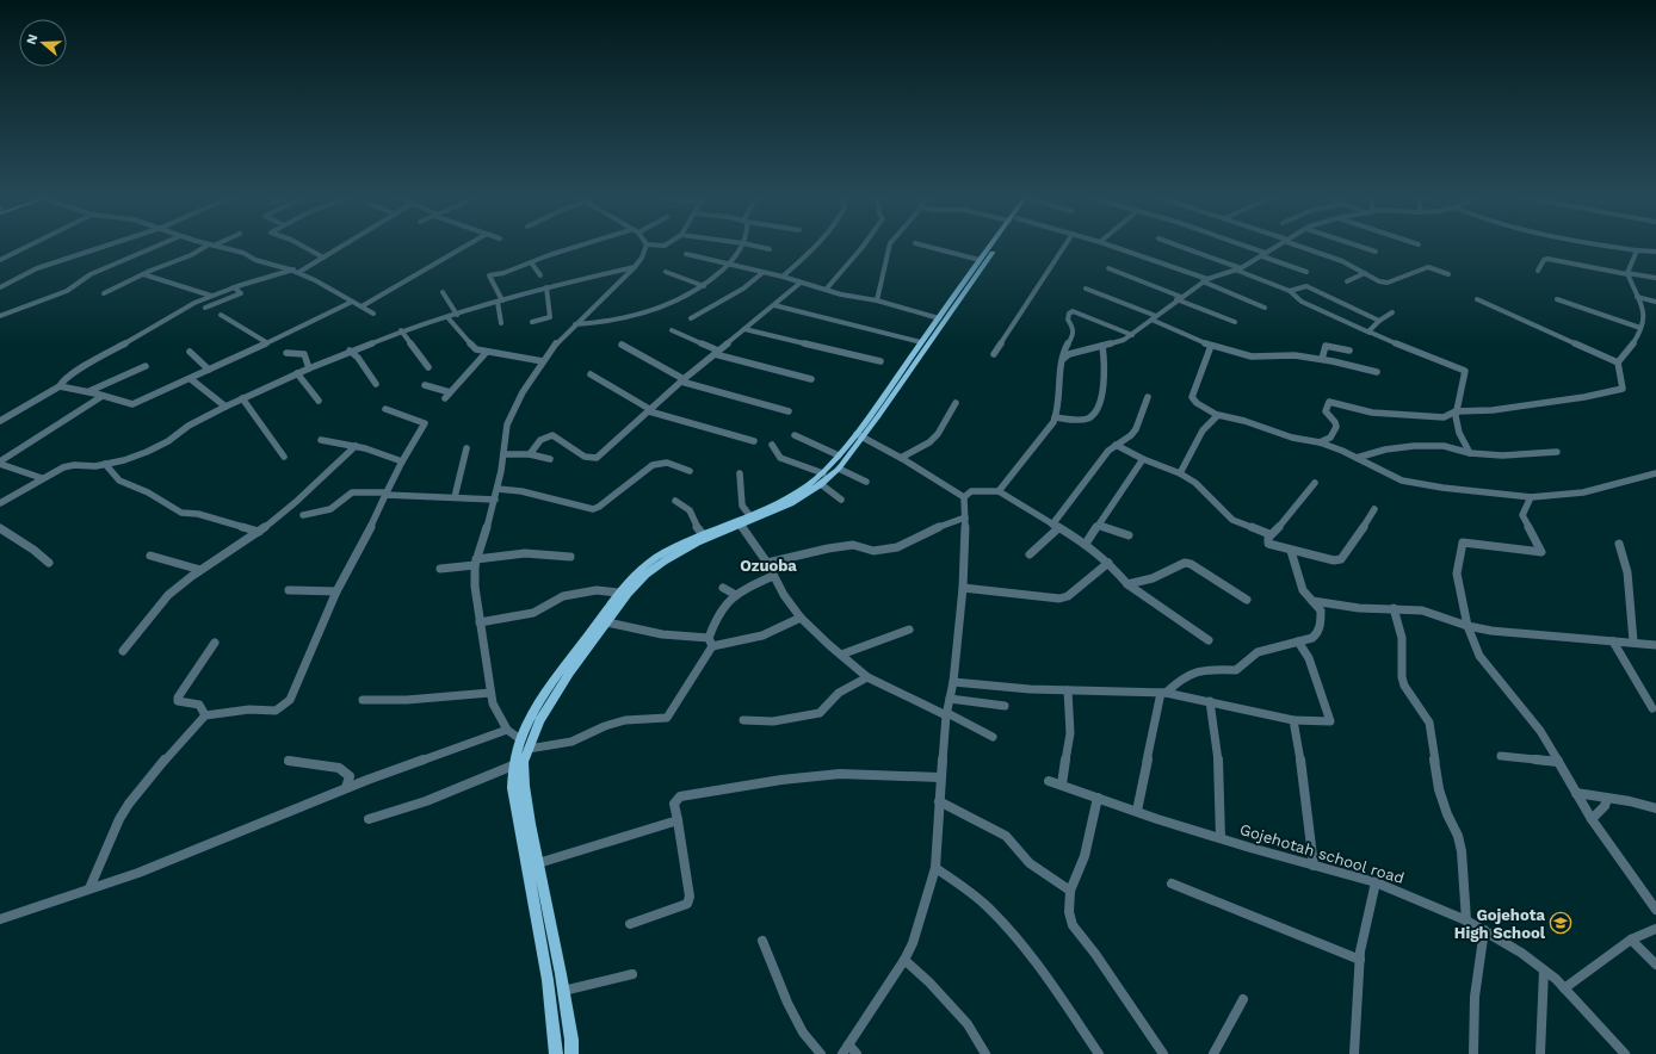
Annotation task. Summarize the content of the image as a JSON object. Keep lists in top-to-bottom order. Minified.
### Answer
{"streets":{"street":["Gojehotah school road"]},"districts":["Ozuoba"],"places":{"school or university":["Gojehota High School"]},"north":"left"}
